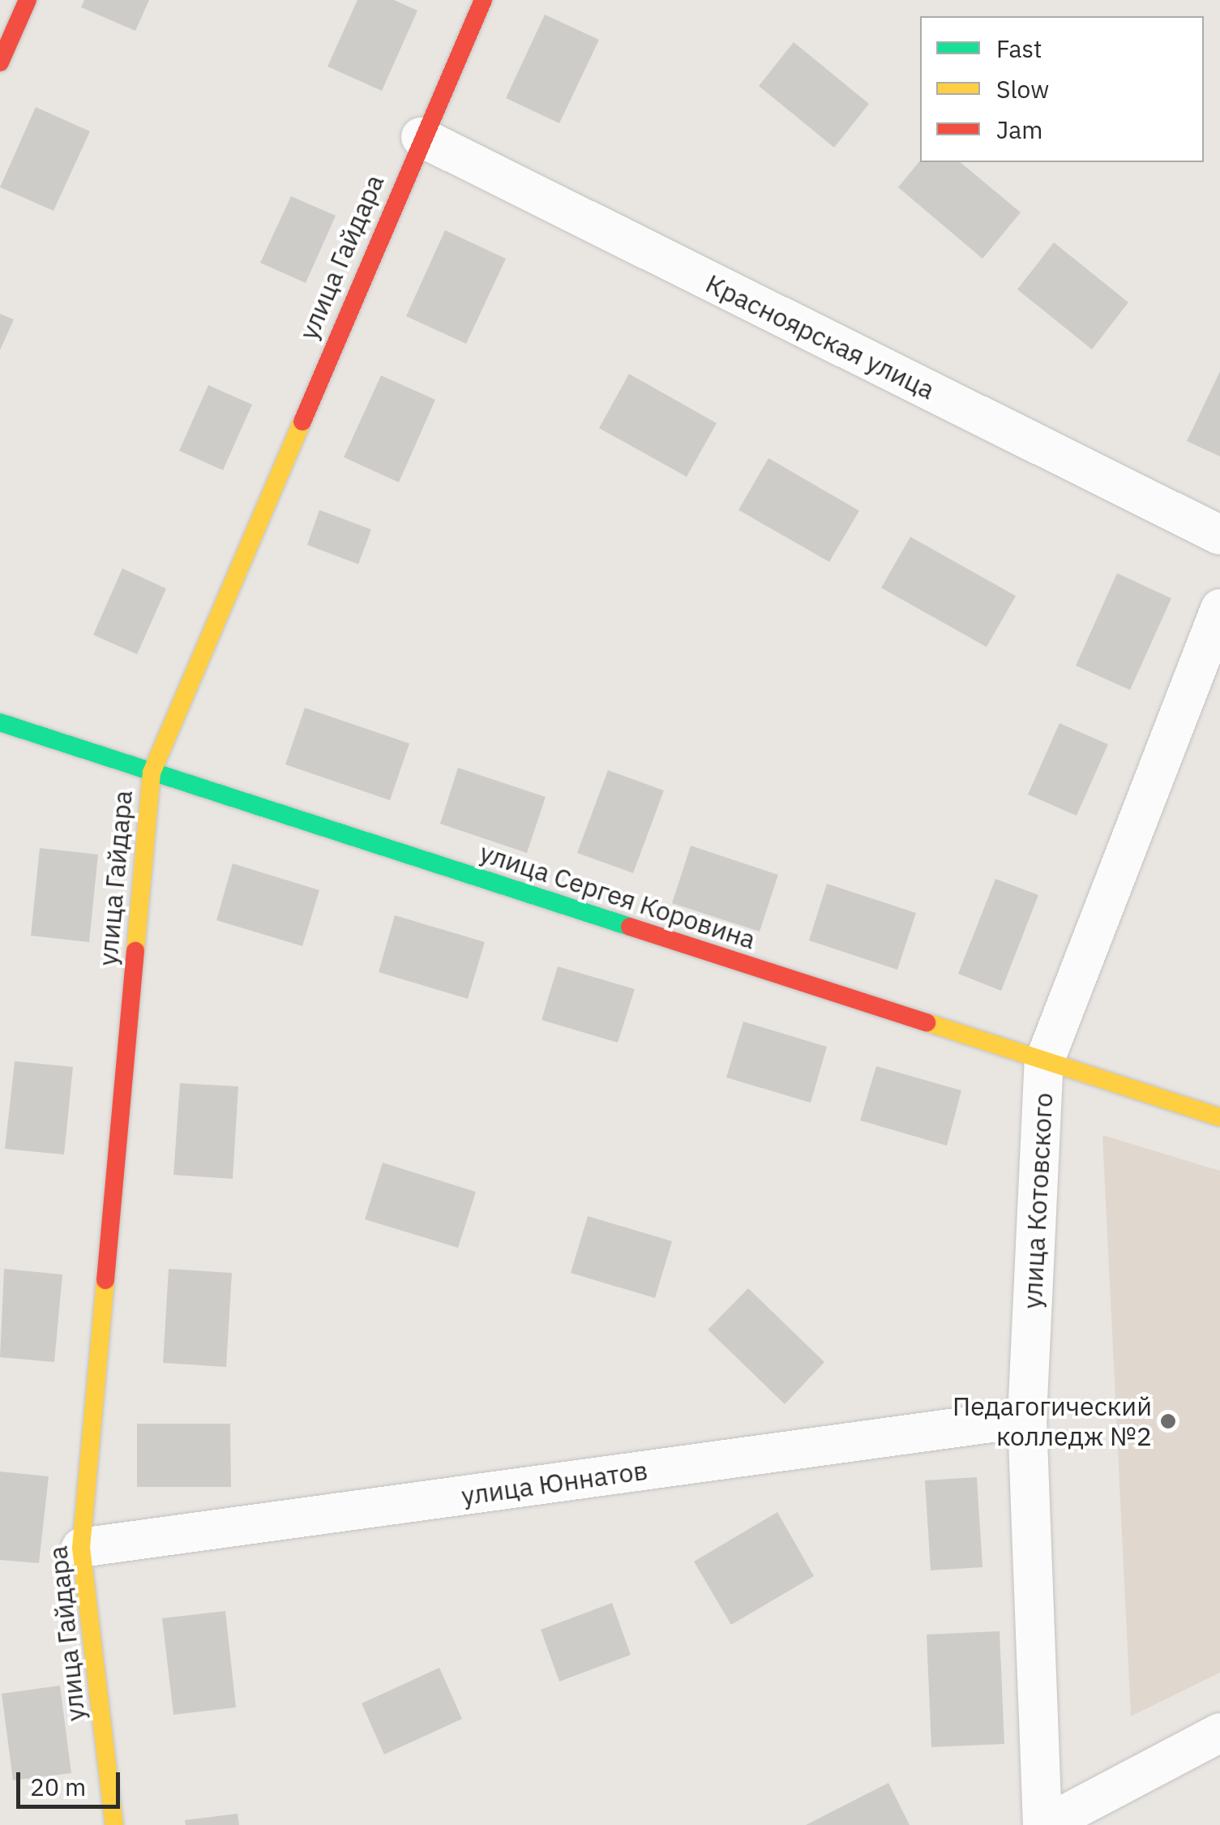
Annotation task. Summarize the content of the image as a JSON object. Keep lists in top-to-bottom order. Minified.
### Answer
{"streets":{"street":["улица Гайдара","Красноярская улица","улица Сергея Коровина","улица Котовского","улица Юннатов"]},"crossings":[["улица Гайдара","Красноярская улица"],["улица Гайдара","улица Сергея Коровина"],["улица Гайдара","улица Юннатов"],["улица Сергея Коровина","улица Котовского"],["улица Котовского","улица Юннатов"]],"places":["Педагогический колледж №2"],"legend":["Fast","Slow","Jam"],"scale_bar":"20 m"}
